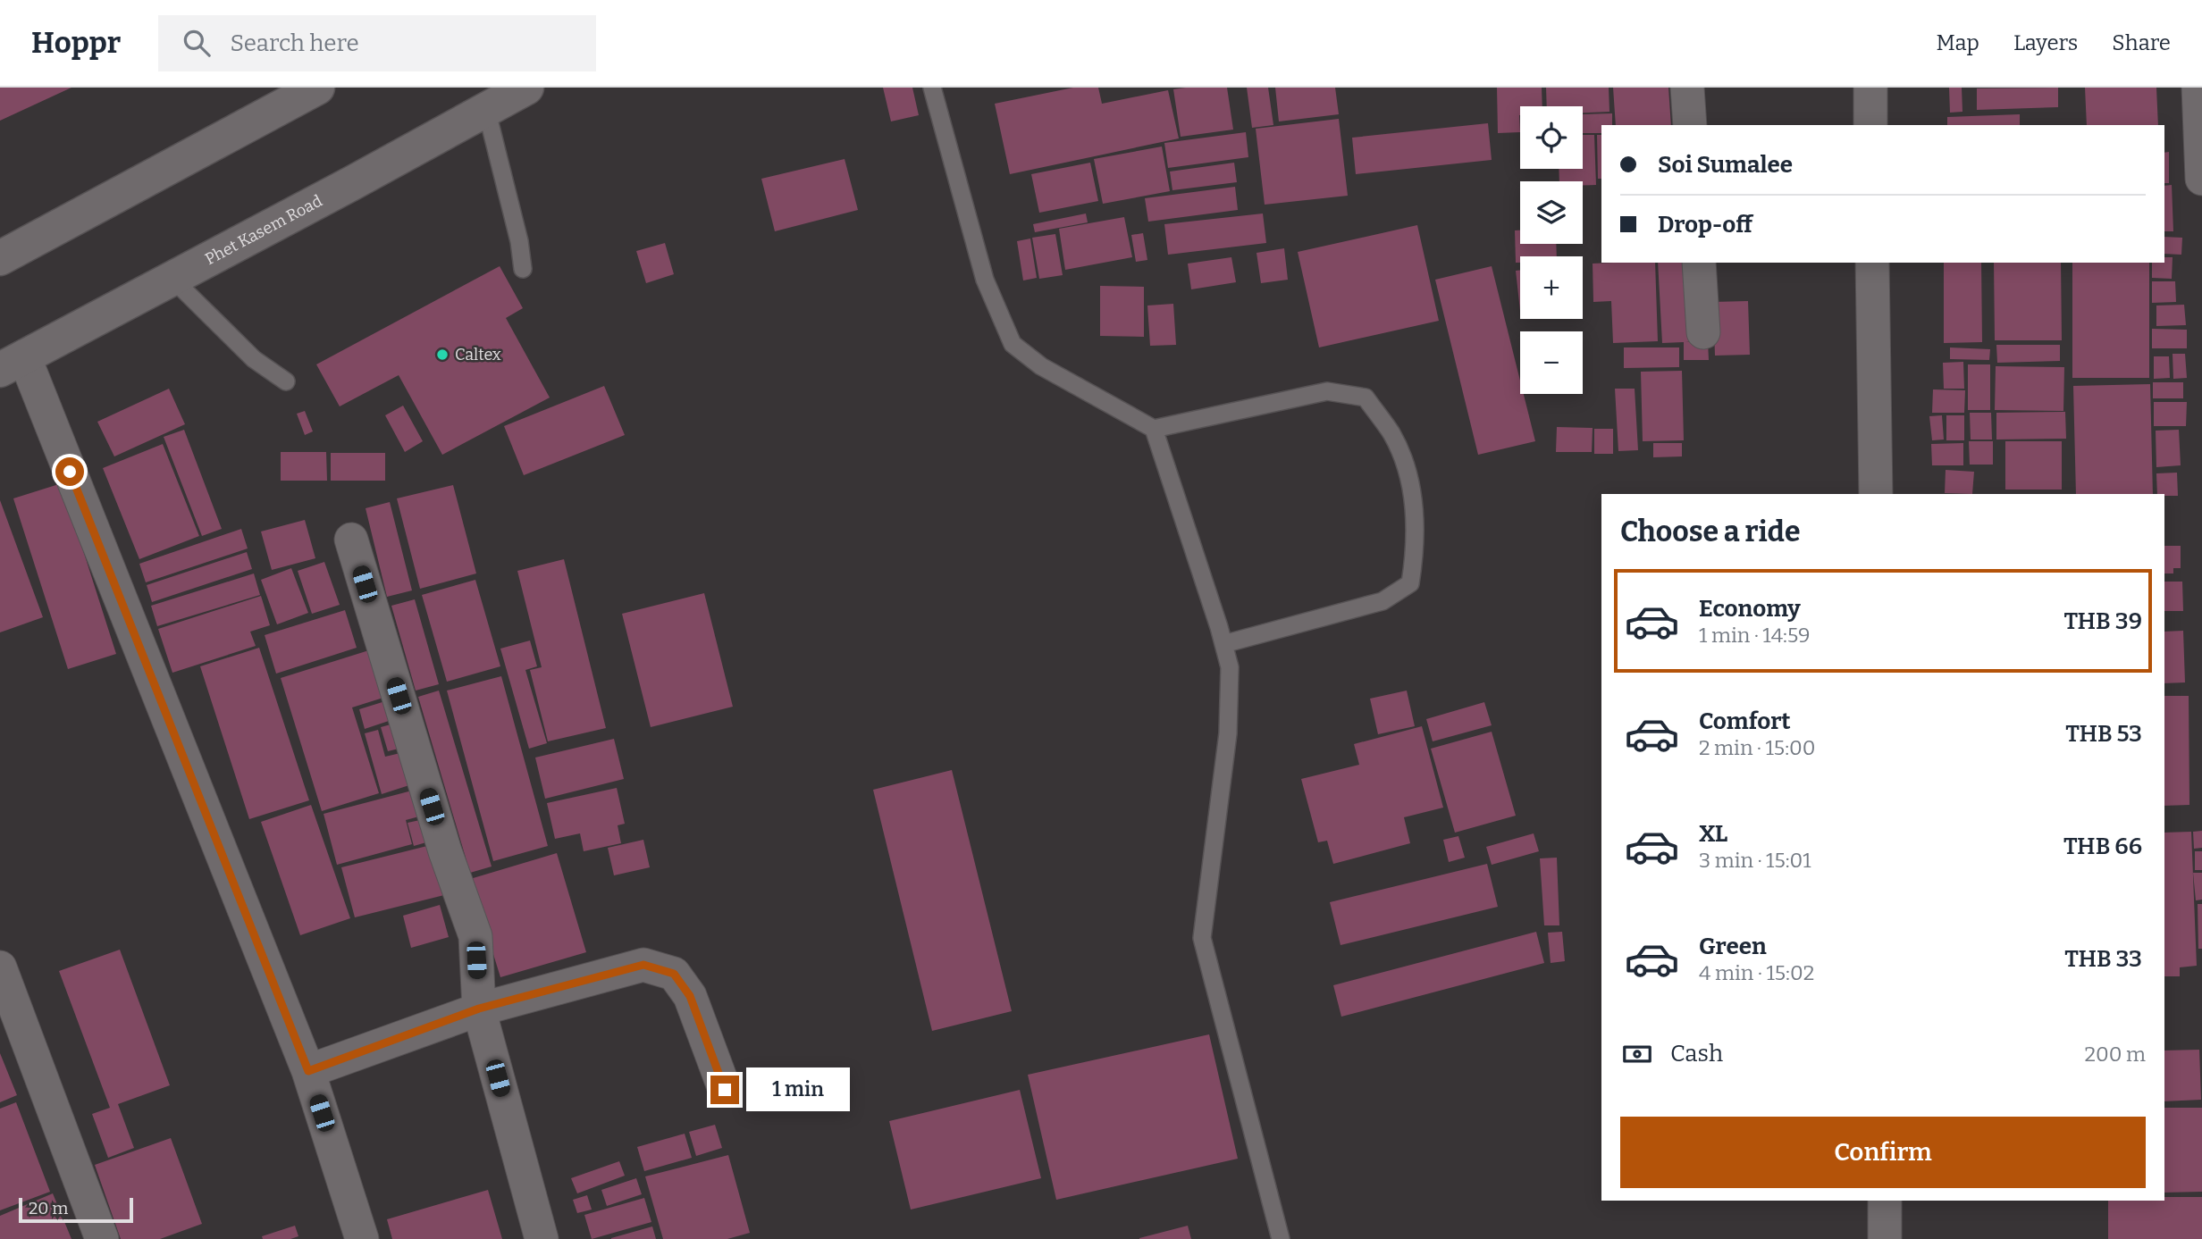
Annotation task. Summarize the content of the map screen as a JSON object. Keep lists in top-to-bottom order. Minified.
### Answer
{"streets":{"main road":["Phet Kasem Road"]},"places":["Caltex"],"scale_bar":"20 m","page":{"header":"Hoppr","search":"Search here","nav":["Map","Layers","Share"],"map_buttons":["+","−"],"banner":["Soi Sumalee","Drop-off"],"heading":"Choose a ride","list":[{"name":"Economy","note":"1 min · 14:59","value":"THB 39"},{"name":"Comfort","note":"2 min · 15:00","value":"THB 53"},{"name":"XL","note":"3 min · 15:01","value":"THB 66"},{"name":"Green","note":"4 min · 15:02","value":"THB 33"}],"pay":["Cash","200 m"],"bubble":"1 min","buttons":"Confirm","scale":"20 m"}}
